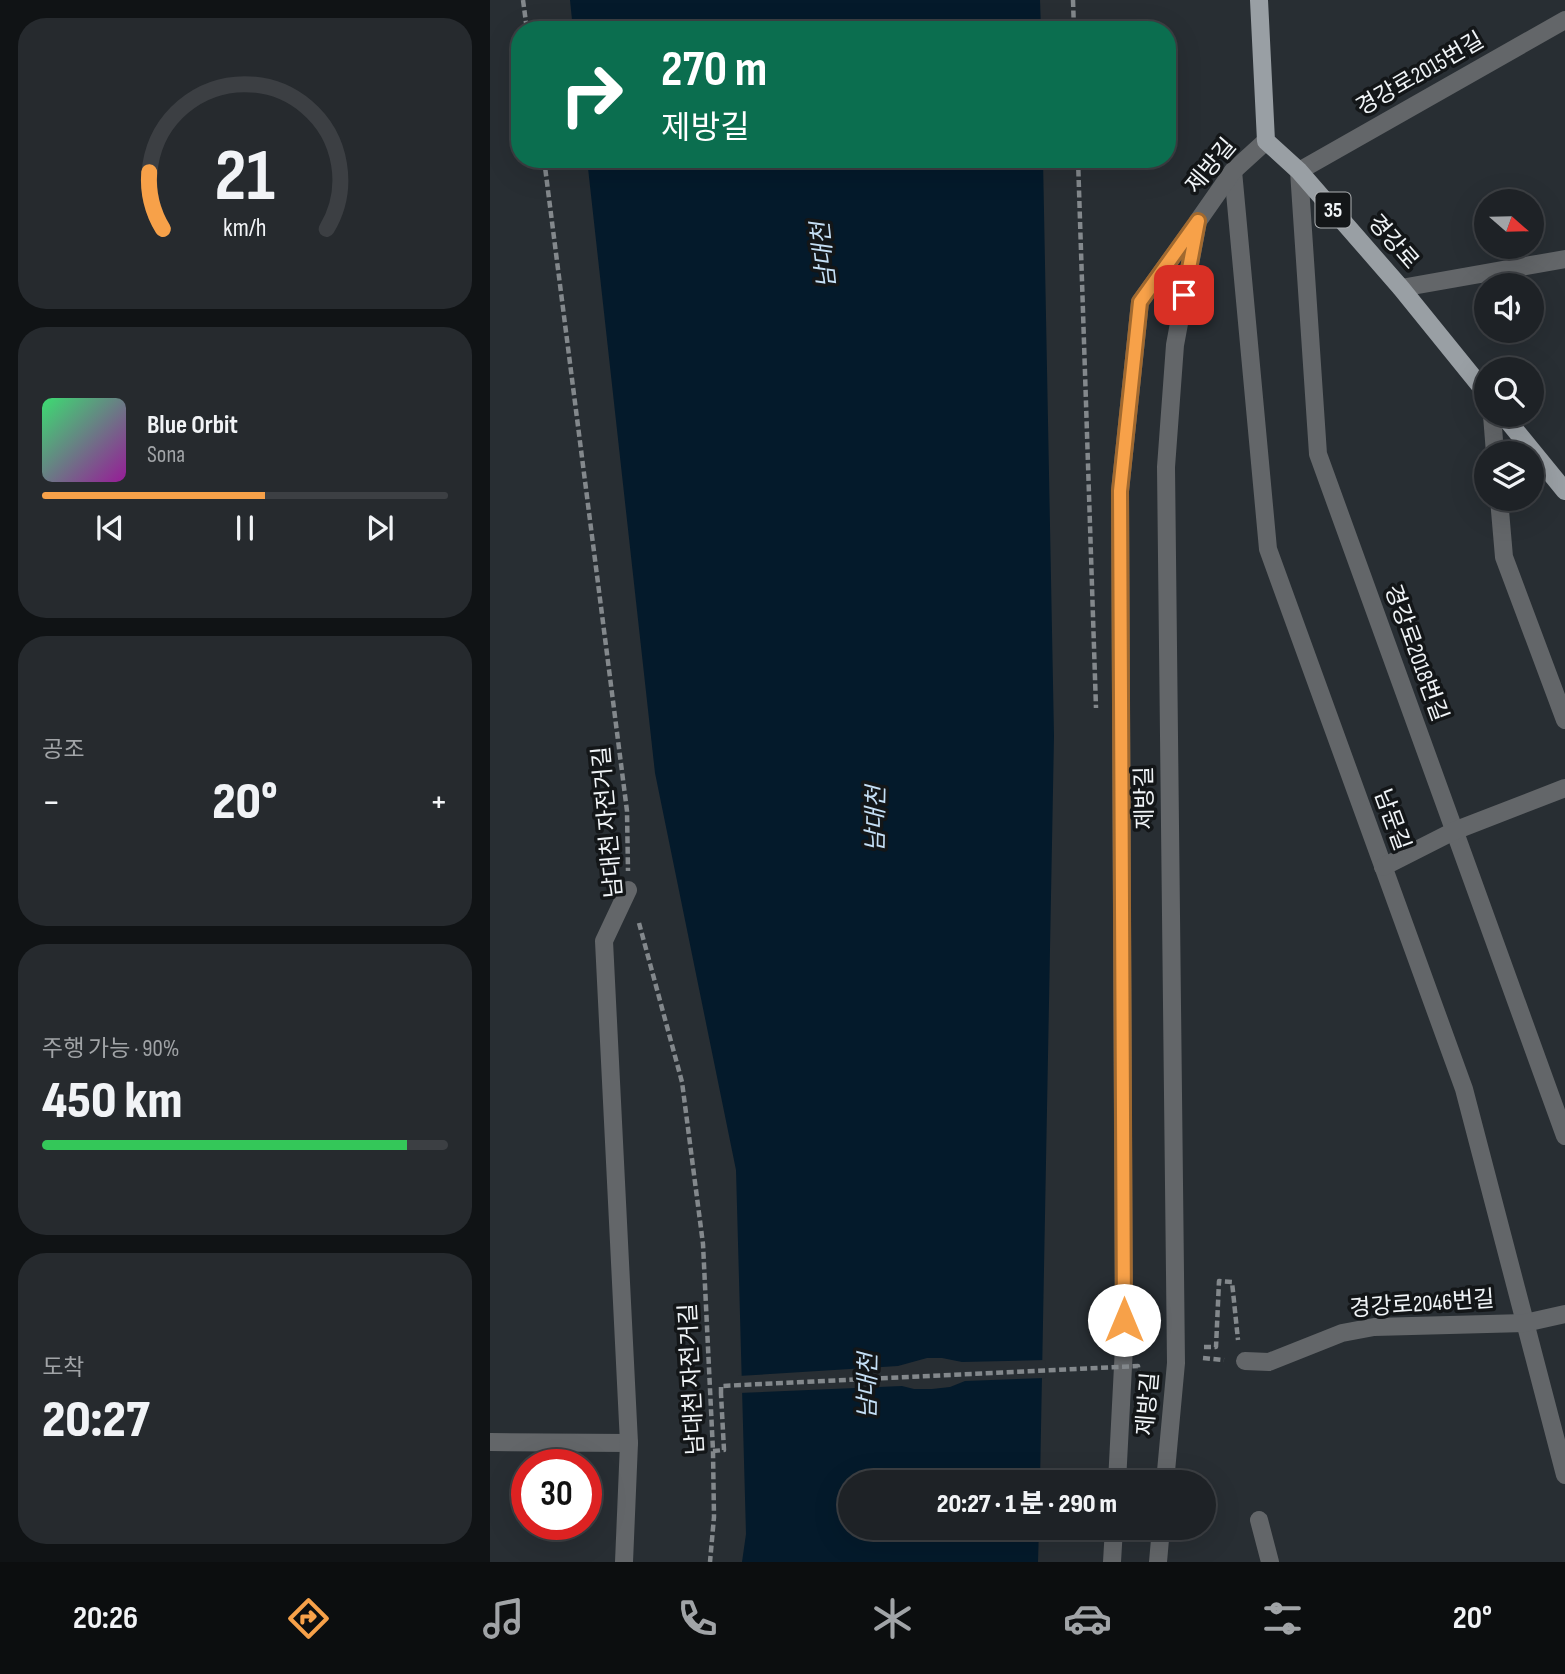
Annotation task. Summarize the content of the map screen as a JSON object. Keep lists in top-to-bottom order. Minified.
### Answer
{"streets":{"main road":["35","경강로"],"street":["경강로2015번길","제방길","경강로2018번길","남문길","경강로2046번길"],"path":["남대천 자전거길"]},"crossings":[["경강로2015번길","경강로"],["경강로2015번길","경강로2018번길"],["제방길","경강로"],["제방길","남문길"],["경강로","경강로2018번길"],["남문길","경강로2046번길"]],"water":["남대천"],"north":"right","page":{"turn":["270 m","제방길"],"song":["Blue Orbit","Sona"],"tile":["공조",["주행 가능 · 90%","450 km"],["도착","20:27"]],"heat":["−","20°","+"],"limit":"30","trip":"20:27 · 1 분 · 290 m","tabs":["20:26","20°"],"gauge":["21","km/h"]}}
